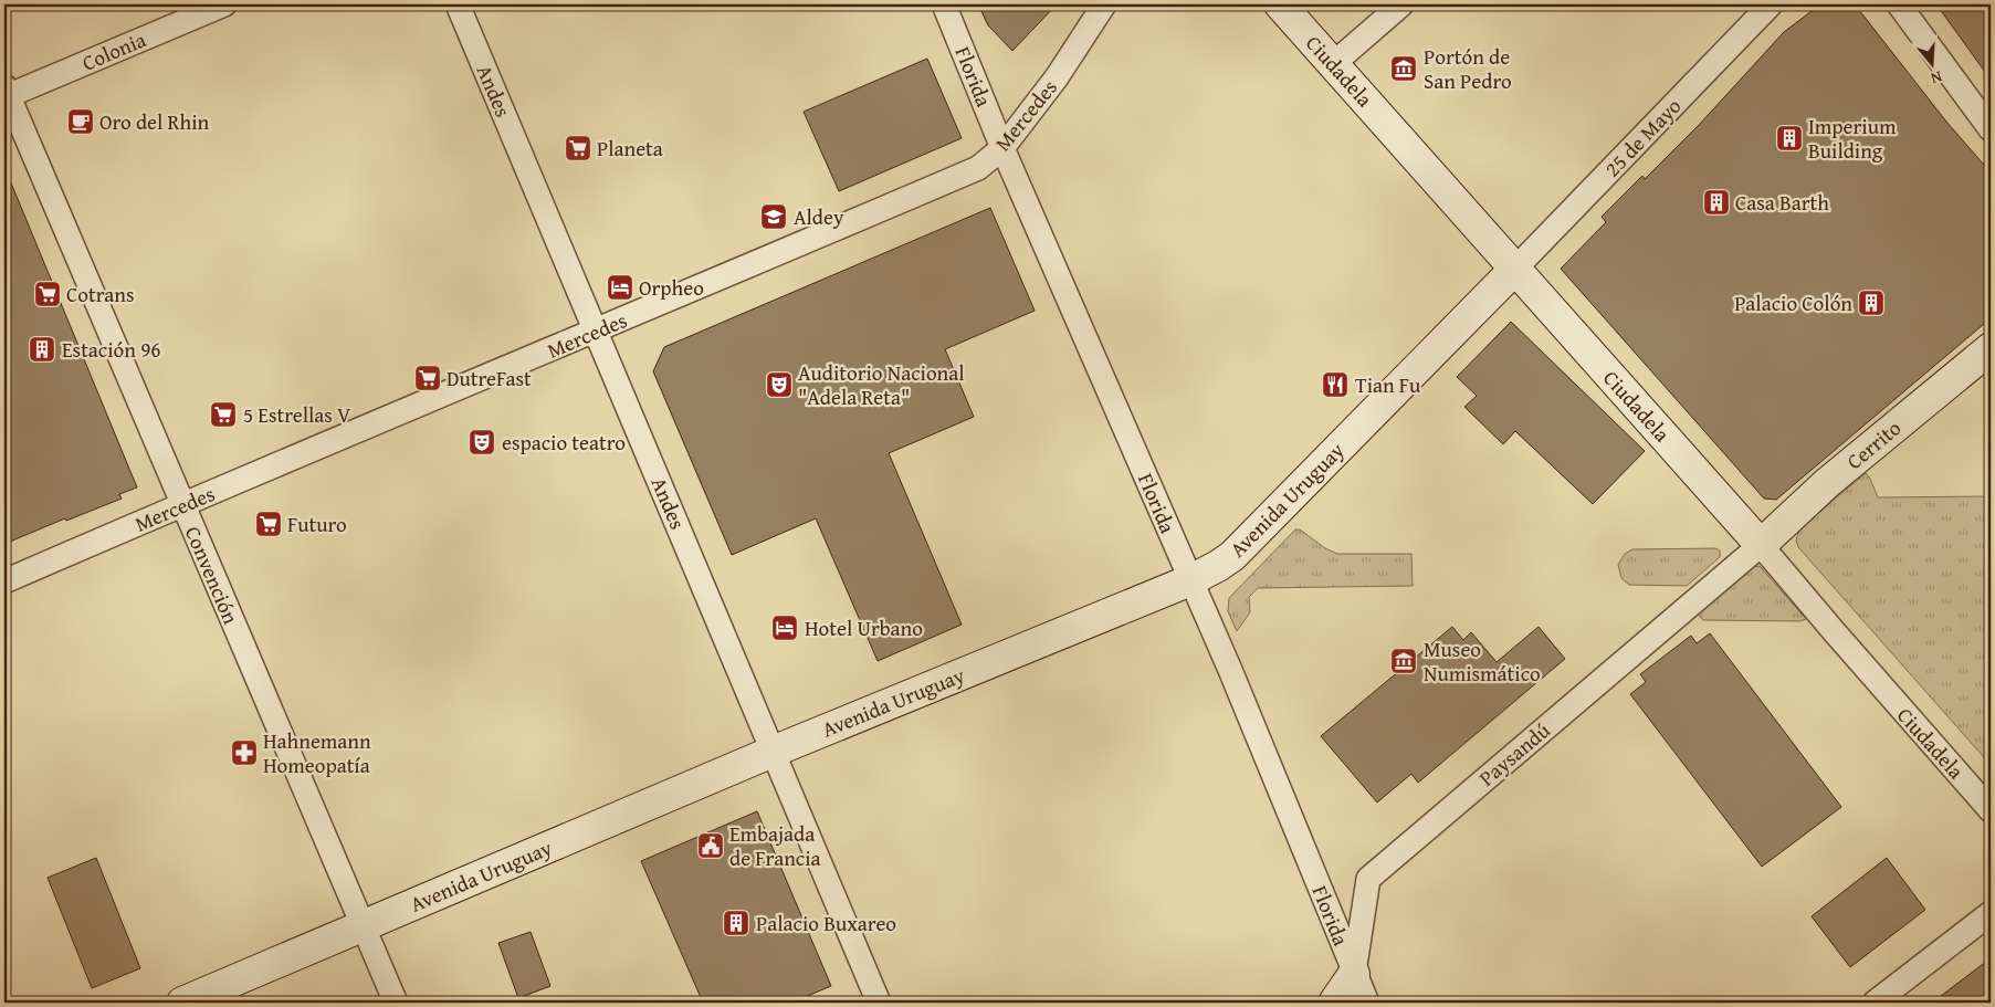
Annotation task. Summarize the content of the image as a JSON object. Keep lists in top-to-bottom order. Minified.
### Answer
{"streets":{"street":["Colonia","Ciudadela","Florida","Andes","Mercedes","25 de Mayo","Cerrito","Avenida Uruguay","Convención","Paysandú"]},"crossings":[["Colonia","Convención"],["Ciudadela","25 de Mayo"],["Ciudadela","Cerrito"],["Ciudadela","Avenida Uruguay"],["Ciudadela","Paysandú"],["Florida","Mercedes"],["Florida","Avenida Uruguay"],["Florida","Paysandú"],["Andes","Mercedes"],["Andes","Avenida Uruguay"],["Mercedes","Convención"],["25 de Mayo","Avenida Uruguay"],["Cerrito","Paysandú"],["Avenida Uruguay","Convención"]],"places":{"museum":["Portón de San Pedro","Museo Numismático"],"cafe":["Oro del Rhin"],"building":["Imperium Building","Casa Barth","Palacio Colón","Estación 96","Palacio Buxareo"],"supermarket":["Planeta","Cotrans","DutreFast","5 Estrellas V","Futuro"],"school or university":["Aldey"],"hotel":["Orpheo","Hotel Urbano"],"theatre":["Auditorio Nacional \"Adela Reta\"","espacio teatro"],"restaurant":["Tian Fu"],"pharmacy":["Hahnemann Homeopatía"],"public building":["Embajada de Francia"]},"north":"bottom"}
